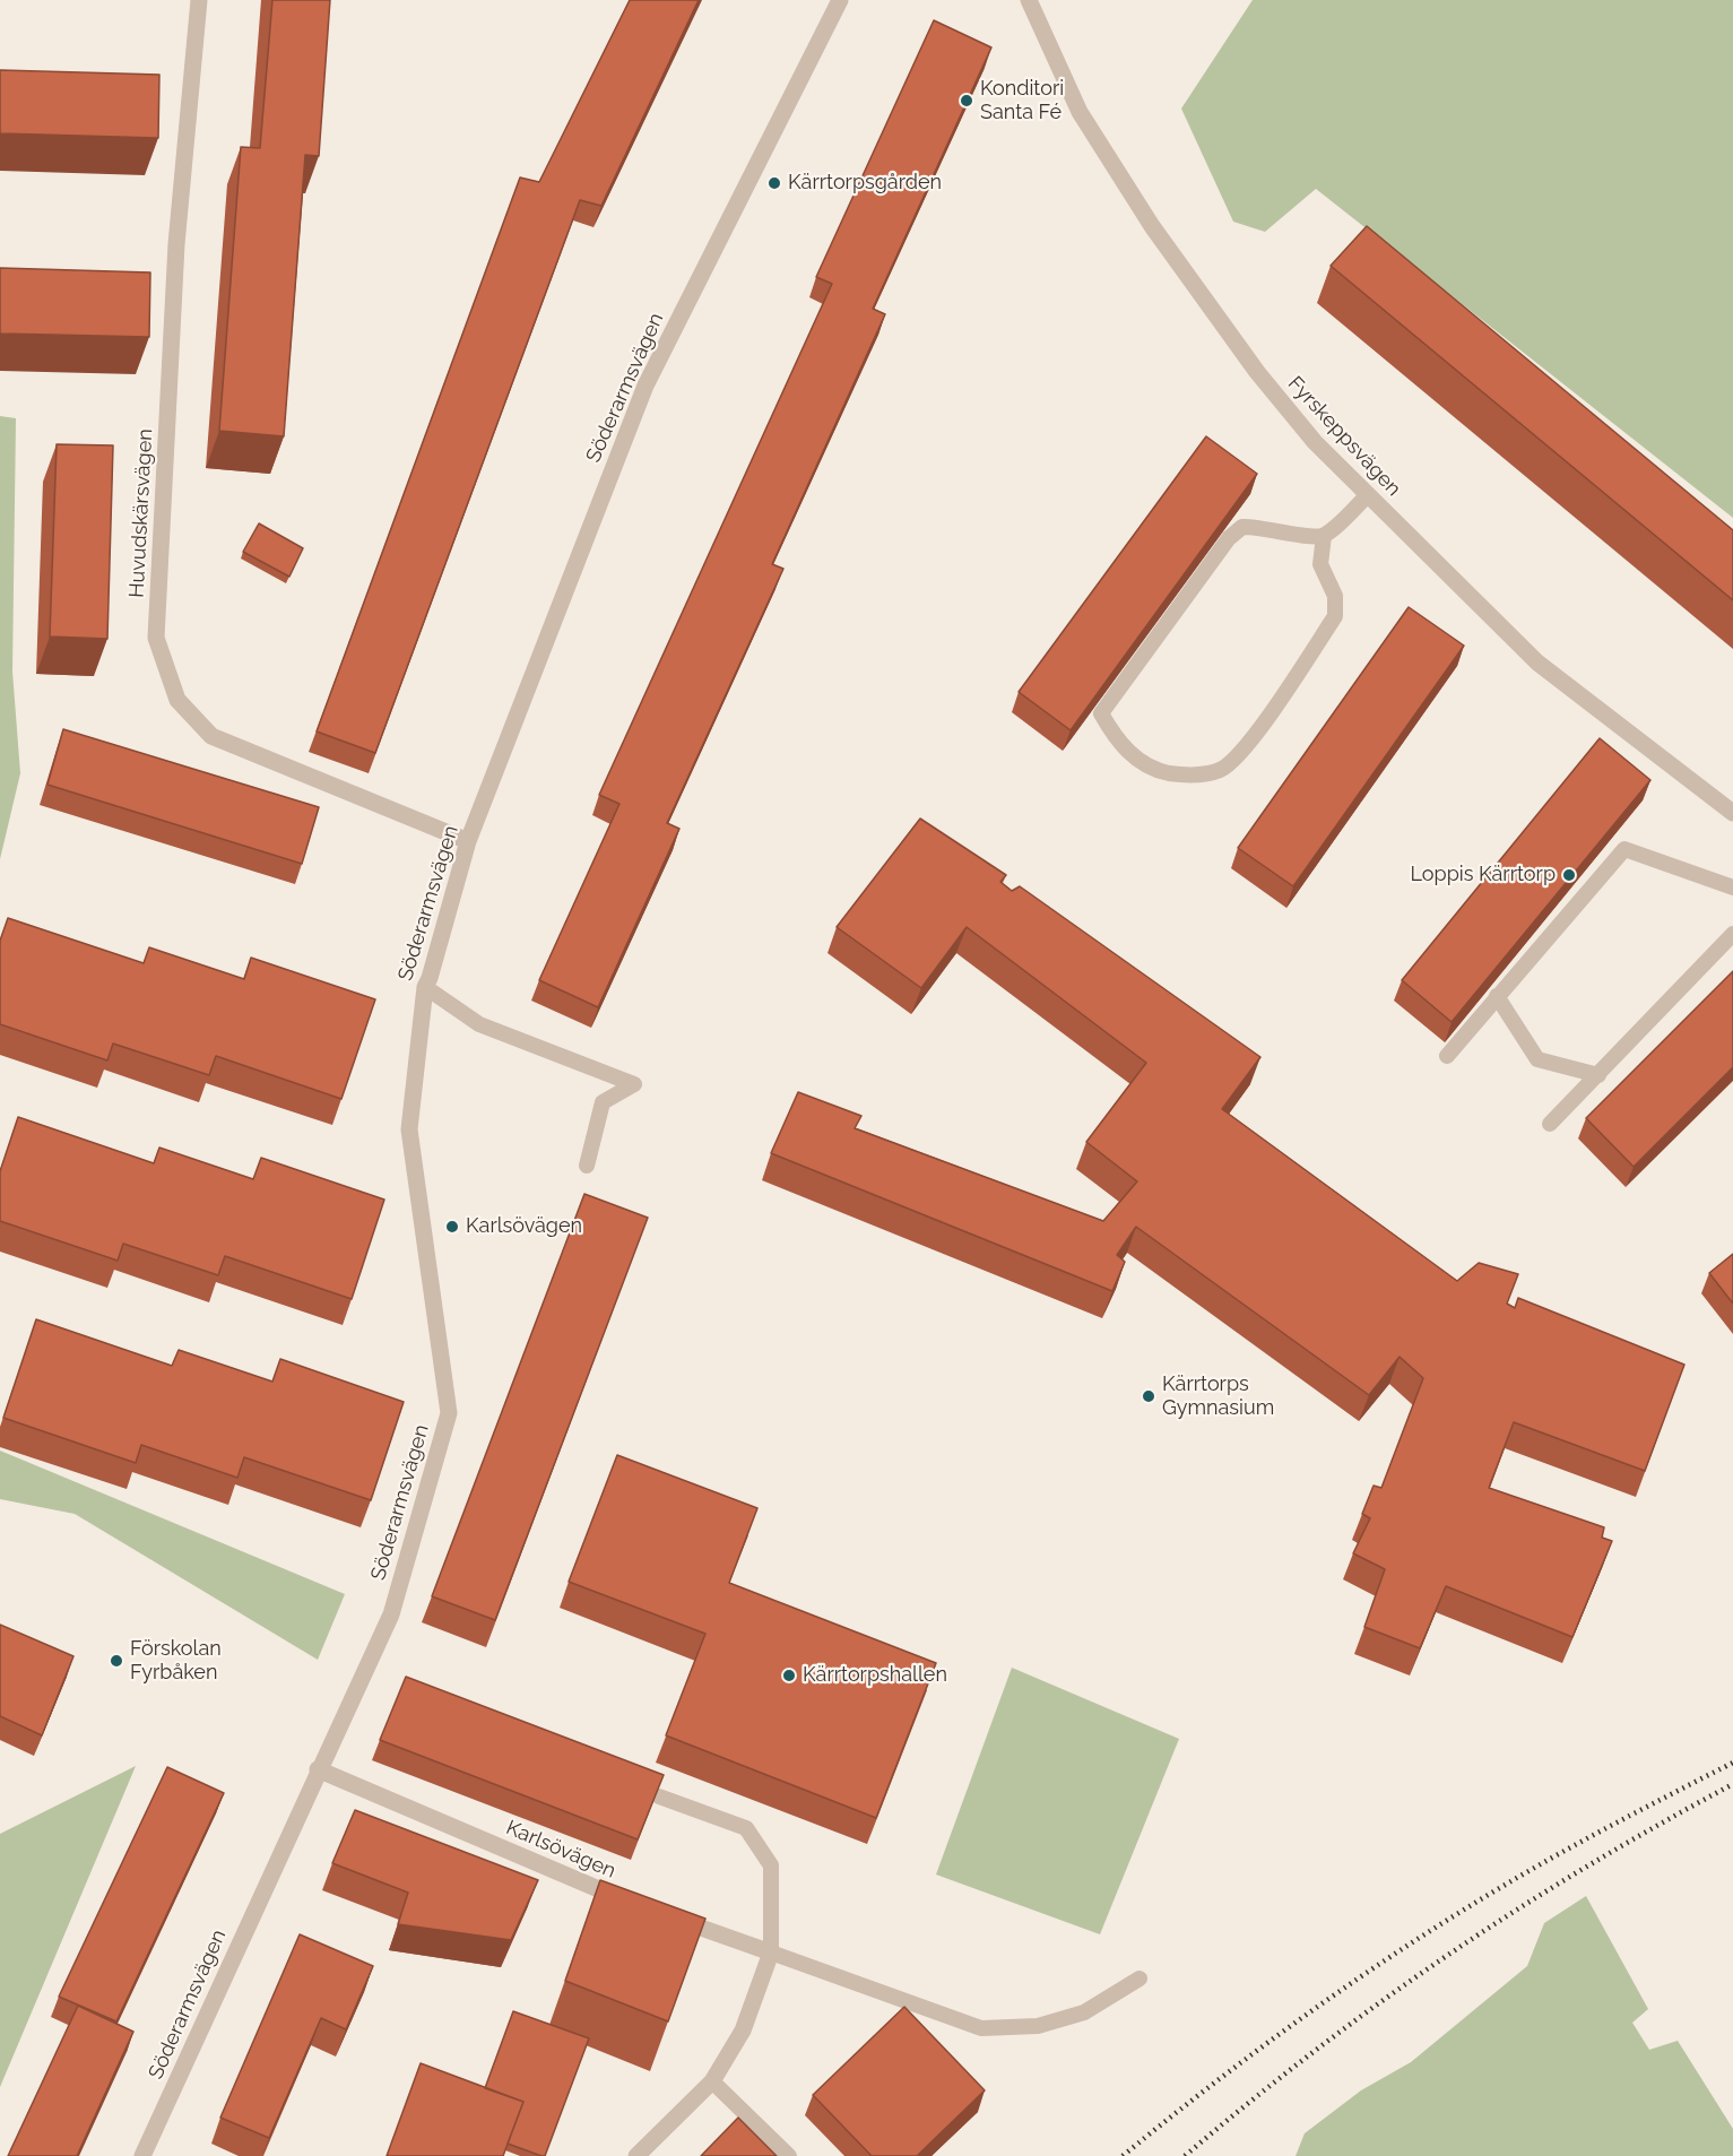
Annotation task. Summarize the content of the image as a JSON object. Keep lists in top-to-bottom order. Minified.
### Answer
{"streets":{"street":["Söderarmsvägen","Fyrskeppsvägen","Huvudskärsvägen","Karlsövägen"]},"crossings":[["Söderarmsvägen","Huvudskärsvägen"],["Söderarmsvägen","Karlsövägen"]],"places":["Konditori Santa Fé","Kärrtorpsgården","Loppis Kärrtorp","Karlsövägen","Kärrtorps Gymnasium","Förskolan Fyrbåken","Kärrtorpshallen"]}
